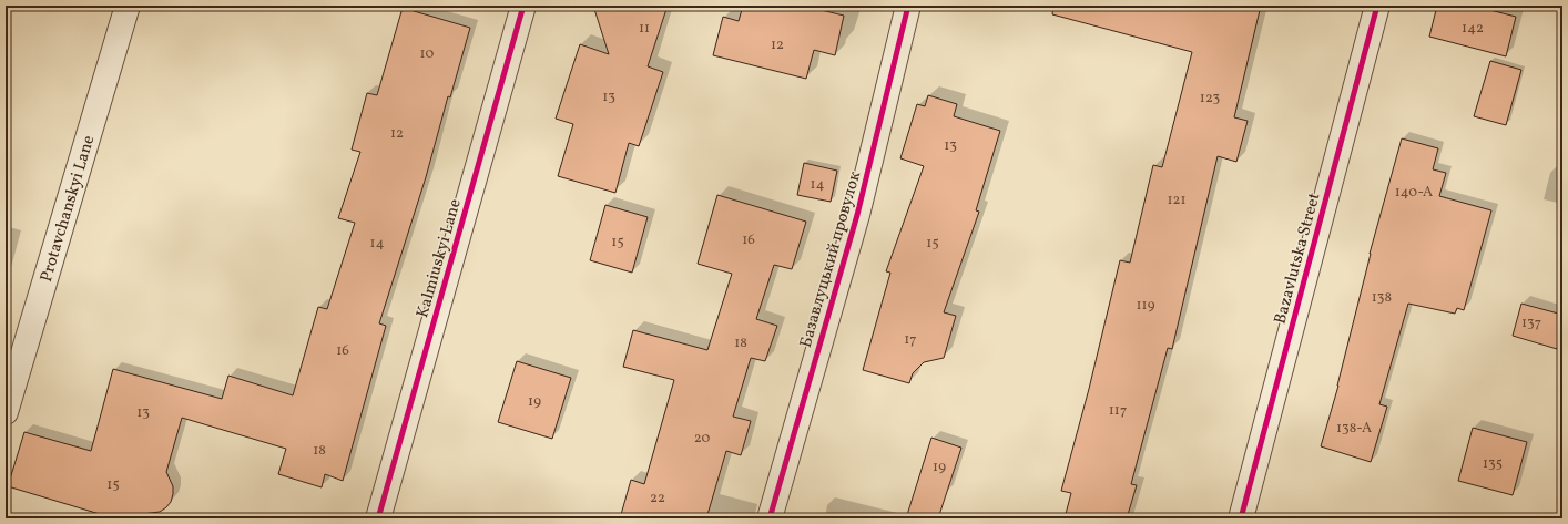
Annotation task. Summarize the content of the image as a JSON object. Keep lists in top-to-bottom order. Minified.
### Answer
{"streets":{"street":["Protavchanskyi Lane","Kalmiuskyi Lane","Bazavlutska Street","Базавлуцький провулок"]},"house_numbers":["11","142","12","10","13","123","12","13","14","140-А","121","16","15","14","15","138","119","137","17","18","16","19","117","13","138-А","20","18","135","19","15","22"]}
